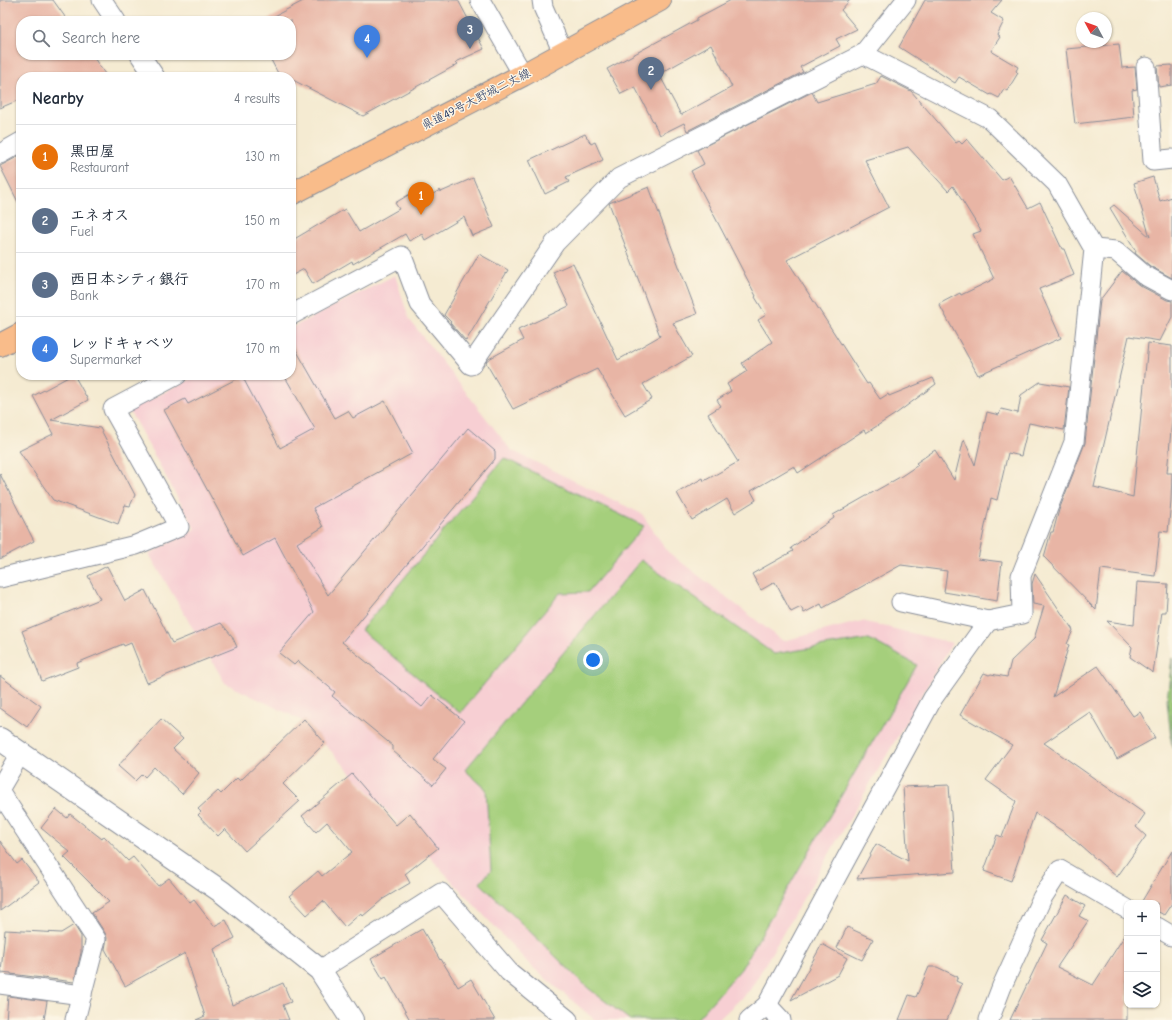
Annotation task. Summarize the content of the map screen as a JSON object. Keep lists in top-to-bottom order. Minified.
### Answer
{"streets":{"main road":["県道49号大野城二丈線"]},"north":"top left","page":{"pins":["3","4","2","1"],"search":"Search here","heading":["Nearby","4 results"],"list":[{"mark":"1","name":"黒田屋","note":"Restaurant","value":"130 m"},{"mark":"2","name":"エネオス","note":"Fuel","value":"150 m"},{"mark":"3","name":"西日本シティ銀行","note":"Bank","value":"170 m"},{"mark":"4","name":"レッドキャベツ","note":"Supermarket","value":"170 m"}],"map_buttons":["+","−"]}}
